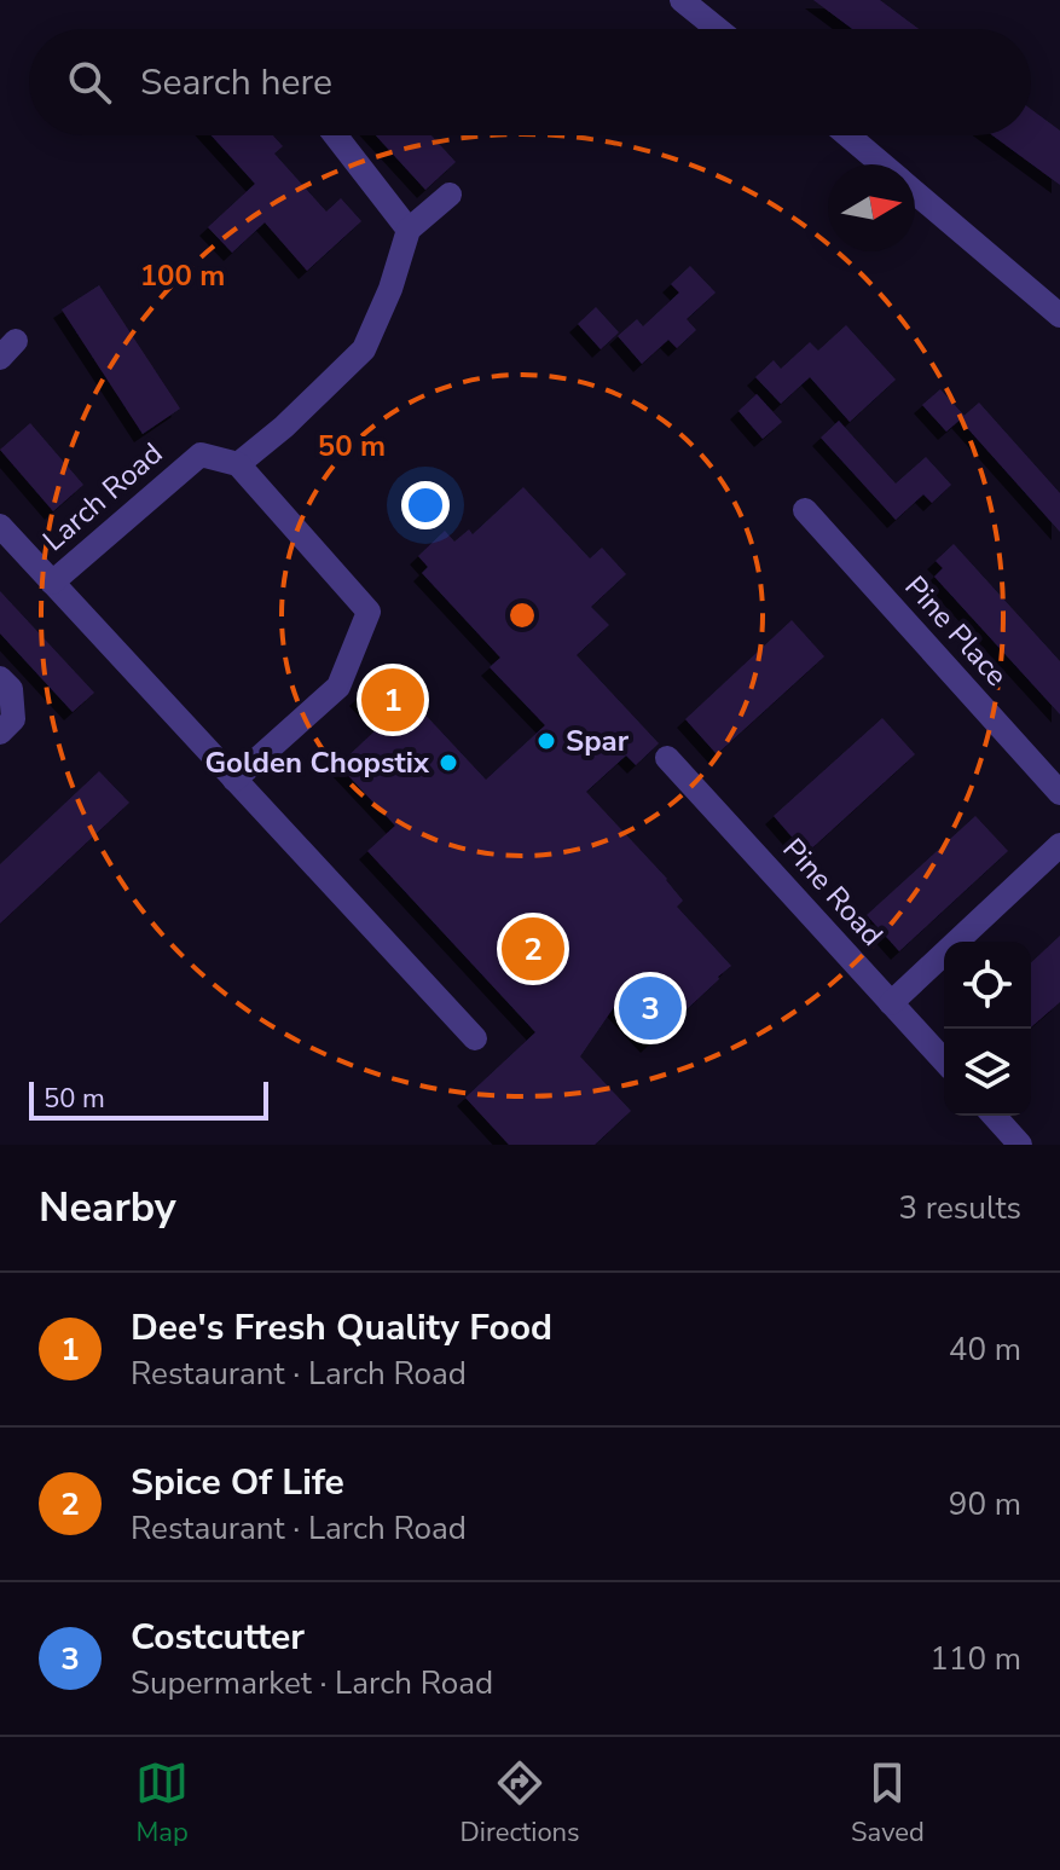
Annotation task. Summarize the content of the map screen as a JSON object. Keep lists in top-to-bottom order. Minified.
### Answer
{"streets":{"street":["Larch Road","Pine Place","Pine Road"]},"places":["Spar","Golden Chopstix"],"scale_bar":"50 m","north":"right","page":{"search":"Search here","pins":["1","2","3"],"scale":"50 m","heading":["Nearby","3 results"],"list":[{"mark":"1","name":"Dee's Fresh Quality Food","note":"Restaurant · Larch Road","value":"40 m"},{"mark":"2","name":"Spice Of Life","note":"Restaurant · Larch Road","value":"90 m"},{"mark":"3","name":"Costcutter","note":"Supermarket · Larch Road","value":"110 m"}],"nav":["Map","Directions","Saved"]},"rings":["100 m","50 m"]}
